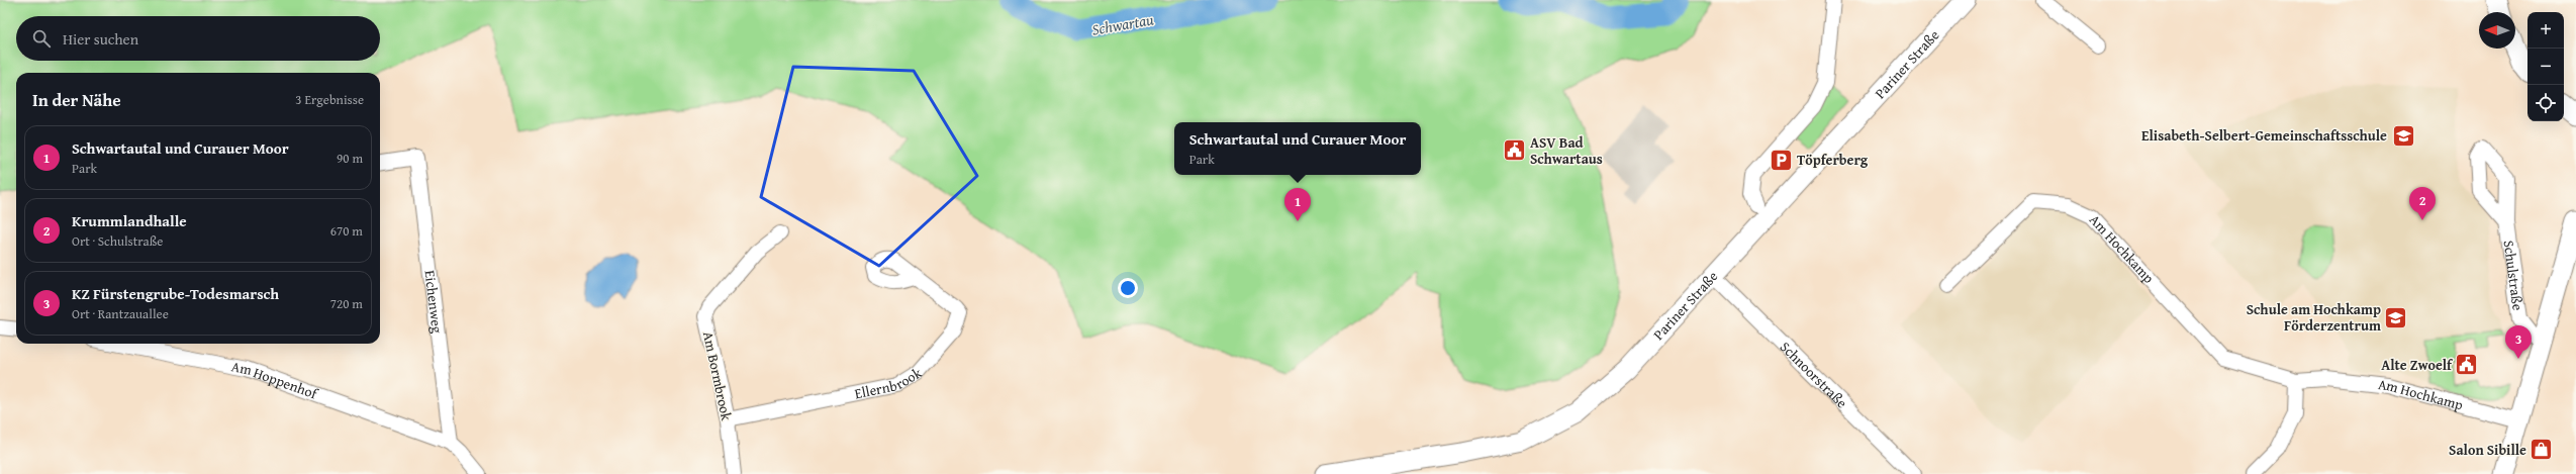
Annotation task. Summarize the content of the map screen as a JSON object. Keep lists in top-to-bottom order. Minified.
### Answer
{"streets":{"street":["Pariner Straße","Am Hochkamp","Schulstraße","Eichenweg","Schnoorstraße","Am Bormbrook","Am Hoppenhof","Ellernbrook"]},"crossings":[["Pariner Straße","Schnoorstraße"],["Eichenweg","Am Hoppenhof"],["Am Bormbrook","Ellernbrook"]],"water":["Schwartau"],"places":{"school or university":["Elisabeth-Selbert-Gemeinschaftsschule","Schule am Hochkamp Förderzentrum"],"public building":["ASV Bad Schwartaus","Alte Zwoelf"],"parking":["Töpferberg"],"shop":["Salon Sibille"]},"north":"left","page":{"map_buttons":["+","−"],"search":"Hier suchen","heading":["In der Nähe","3 Ergebnisse"],"popup":["Schwartautal und Curauer Moor","Park"],"list":[{"mark":"1","name":"Schwartautal und Curauer Moor","note":"Park","value":"90 m"},{"mark":"2","name":"Krummlandhalle","note":"Ort · Schulstraße","value":"670 m"},{"mark":"3","name":"KZ Fürstengrube-Todesmarsch","note":"Ort · Rantzauallee","value":"720 m"}],"pins":["2","1","3"]}}
